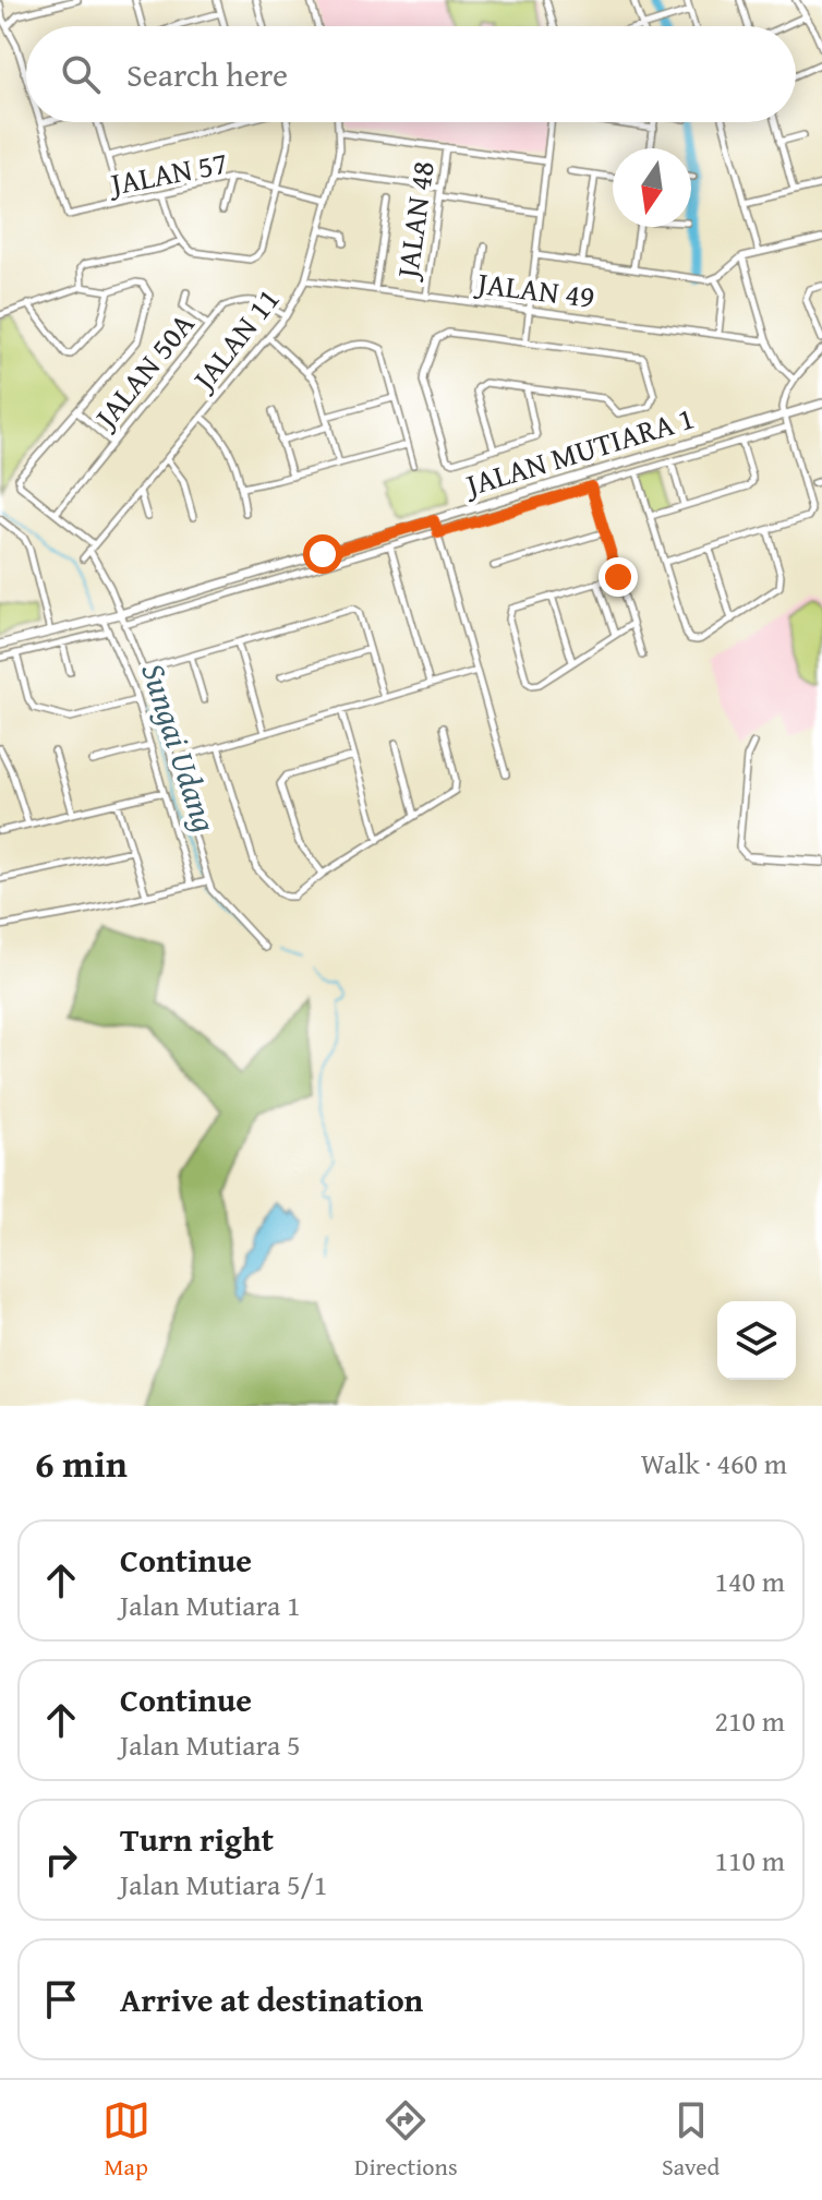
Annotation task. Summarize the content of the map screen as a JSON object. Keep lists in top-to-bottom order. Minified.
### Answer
{"streets":{"street":["JALAN 57","JALAN 48","JALAN 49","JALAN 11","JALAN 50A","JALAN MUTIARA 1"]},"crossings":[["JALAN 57","JALAN 11"],["JALAN 48","JALAN 49"],["JALAN 49","JALAN 11"],["JALAN 11","JALAN 50A"]],"water":["Sungai Udang"],"north":"bottom","page":{"search":"Search here","heading":["6 min","Walk · 460 m"],"list":[["Continue","Jalan Mutiara 1","140 m"],["Continue","Jalan Mutiara 5","210 m"],["Turn right","Jalan Mutiara 5/1","110 m"],"Arrive at destination"],"nav":["Map","Directions","Saved"]}}
